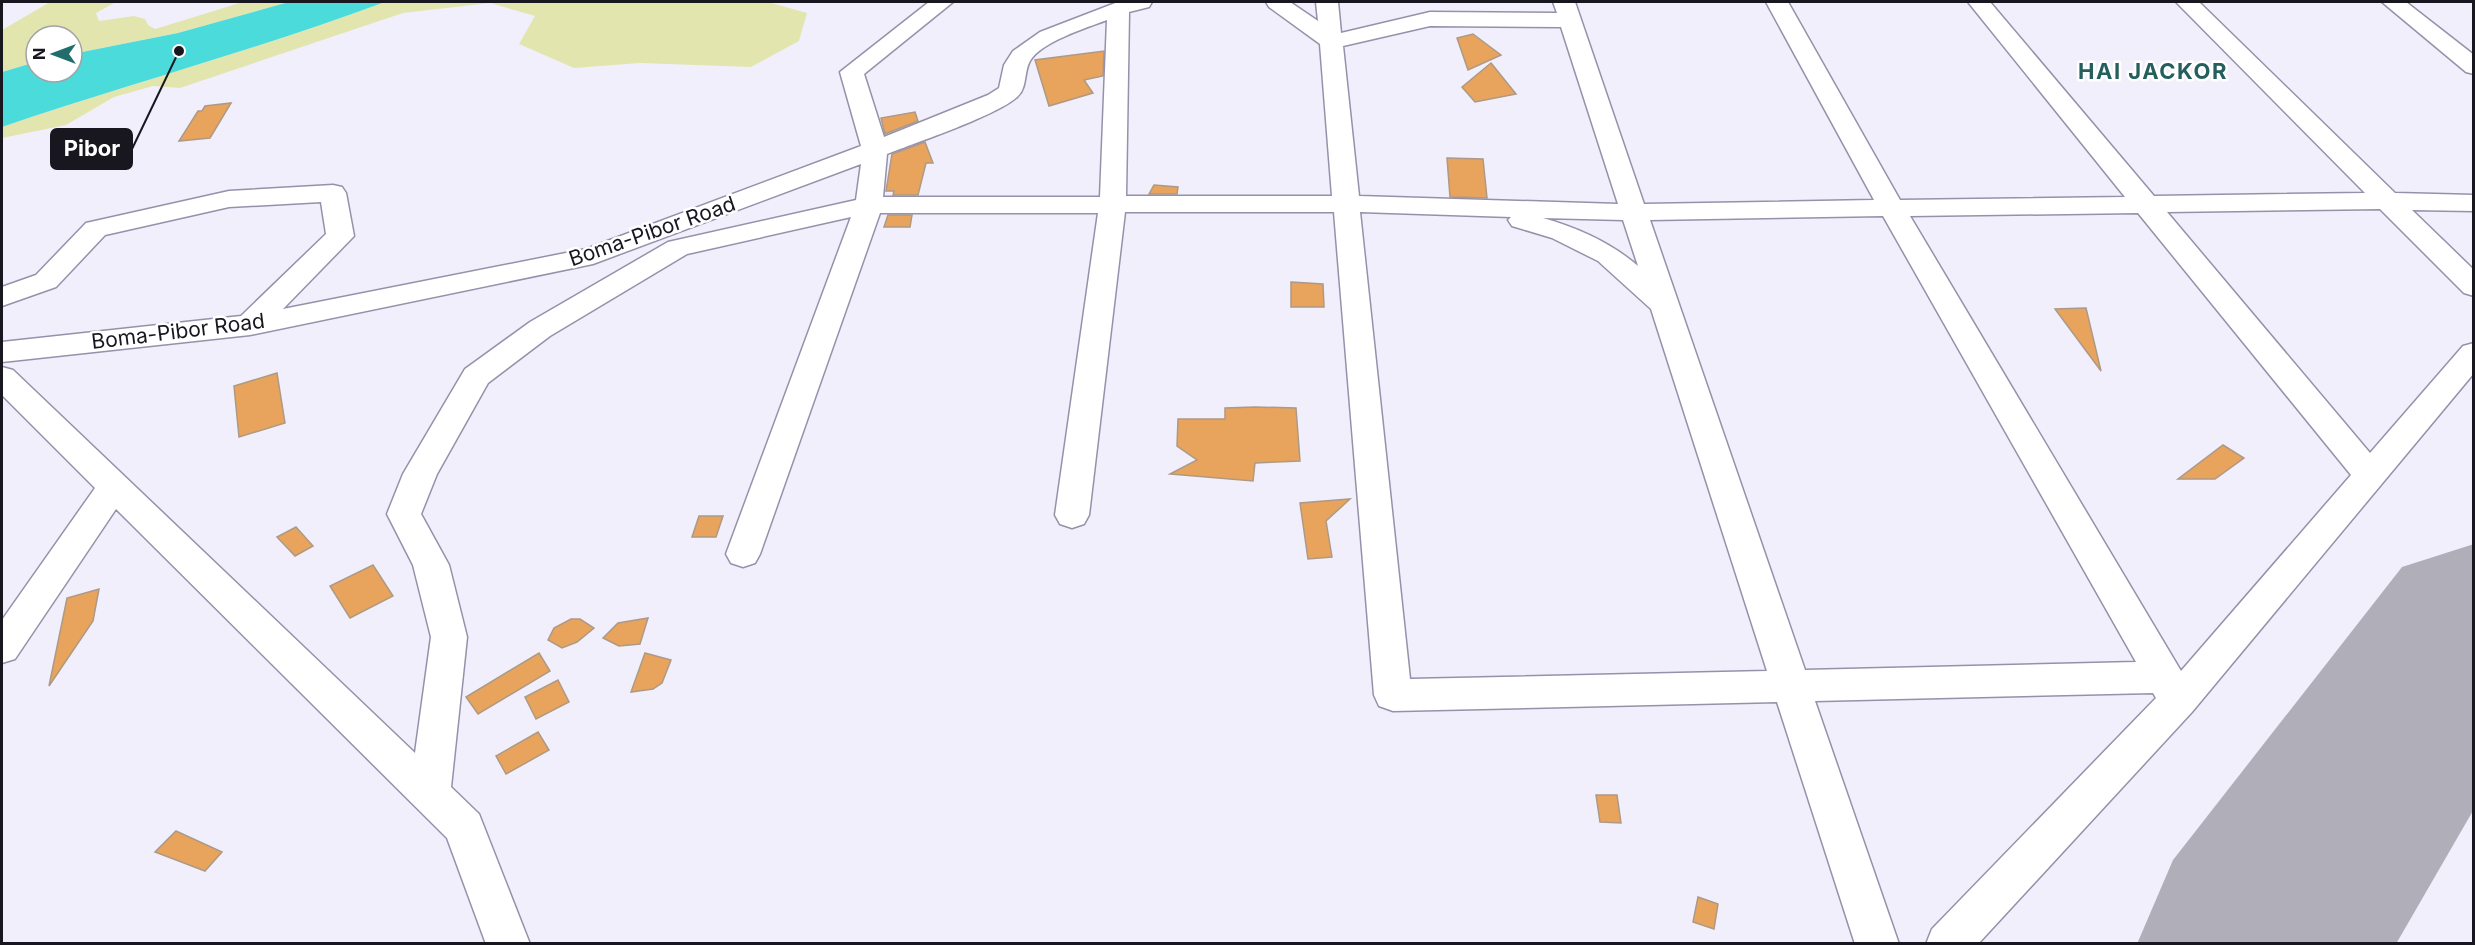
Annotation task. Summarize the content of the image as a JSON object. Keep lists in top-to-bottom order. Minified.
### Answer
{"streets":{"street":["Boma-Pibor Road"]},"districts":["HAI JACKOR"],"places":["Pibor"],"north":"left"}
